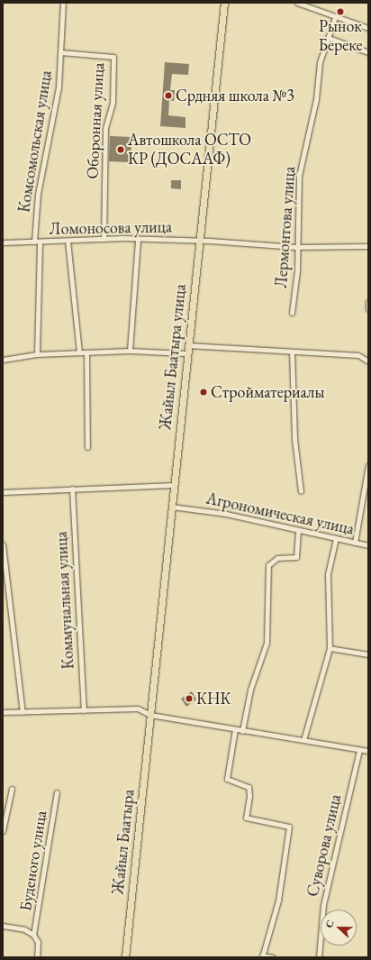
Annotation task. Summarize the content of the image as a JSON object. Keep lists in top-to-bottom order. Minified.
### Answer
{"streets":{"highway":["Жайыл Баатыра улица","Жайыл Баатыра"],"street":["Оборонная улица","Комсомольская улица","Лермонтова улица","Ломоносова улица","Агрономическая улица","Коммунальная улица","Суворова улица","Буденого улица"]},"crossings":[["Оборонная улица","Комсомольская улица"],["Оборонная улица","Ломоносова улица"],["Комсомольская улица","Ломоносова улица"],["Лермонтова улица","Ломоносова улица"],["Ломоносова улица","Жайыл Баатыра улица"],["Жайыл Баатыра улица","Агрономическая улица"],["Жайыл Баатыра улица","Жайыл Баатыра"]],"places":["Рынок Береке","Срдняя школа №3","Автошкола ОСТО КР (ДОСААФ)","Стройматериалы","КНК"],"north":"left"}
